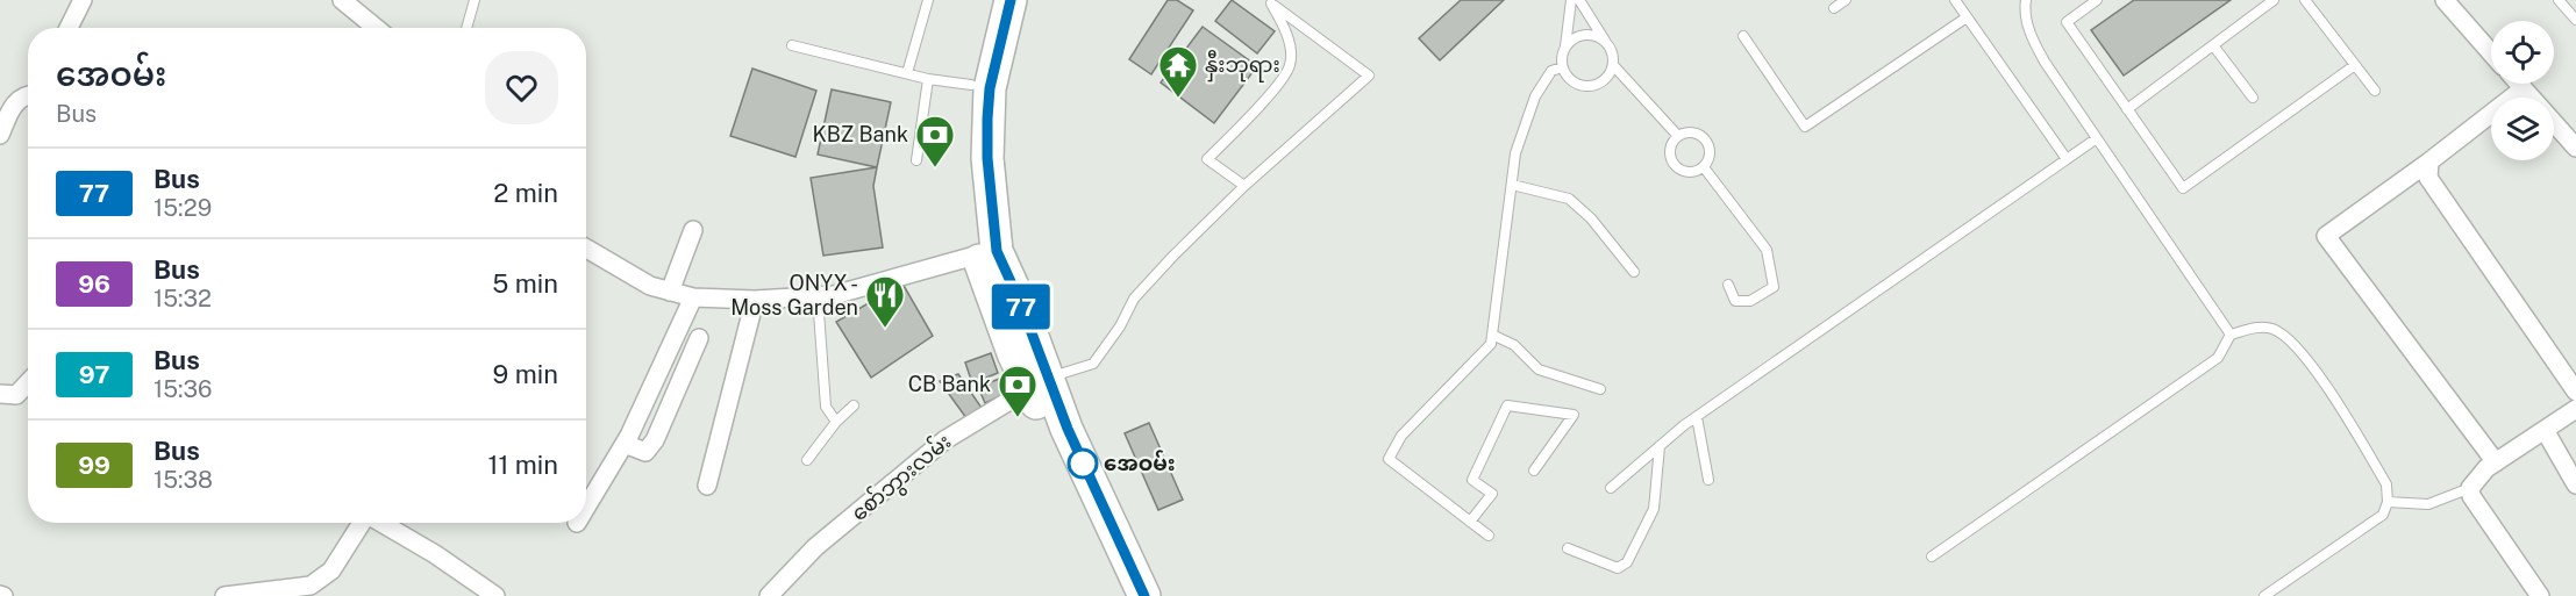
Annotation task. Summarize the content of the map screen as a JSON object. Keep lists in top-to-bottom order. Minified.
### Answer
{"streets":{"street":["စော်ဘွားလမ်း"]},"places":{"temple":["နှီးဘုရား"],"bank":["KBZ Bank","CB Bank"],"restaurant":["ONYX - Moss Garden"],"other":["အေဝမ်း"]},"lines":["bus line 77"],"page":{"on_map":"77","heading":["အေဝမ်း","Bus"],"list":[{"mark":"77","name":"Bus","note":"15:29","value":"2 min"},{"mark":"96","name":"Bus","note":"15:32","value":"5 min"},{"mark":"97","name":"Bus","note":"15:36","value":"9 min"},{"mark":"99","name":"Bus","note":"15:38","value":"11 min"}]}}
